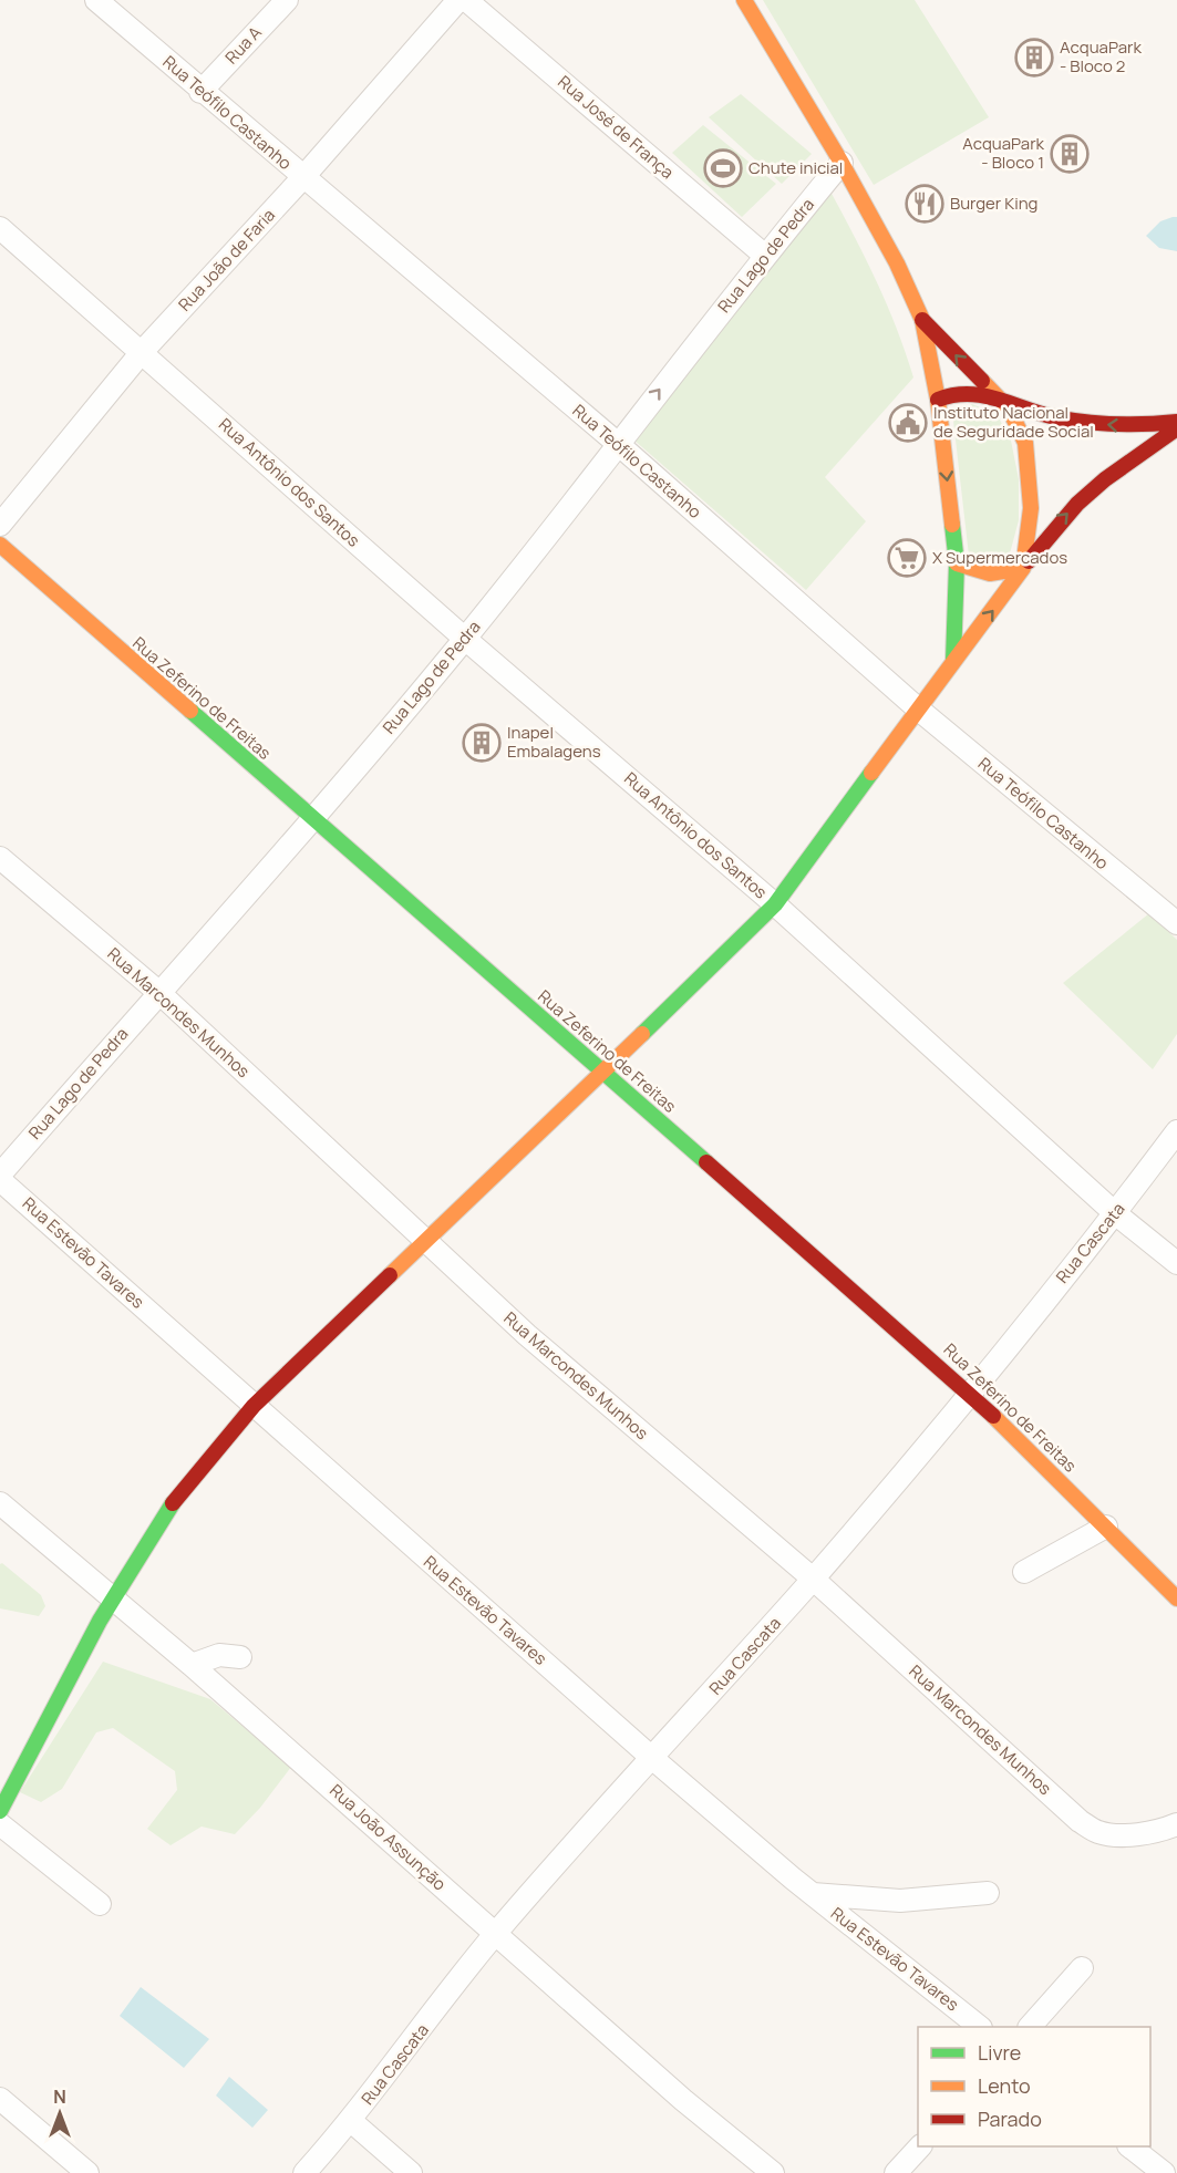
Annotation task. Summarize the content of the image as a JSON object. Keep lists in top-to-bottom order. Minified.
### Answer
{"streets":{"main road":["Rua Zeferino de Freitas"],"street":["Rua A","Rua Teófilo Castanho","Rua José de França","Rua Lago de Pedra","Rua João de Faria","Rua Antônio dos Santos","Rua Marcondes Munhos","Rua Cascata","Rua Estevão Tavares","Rua João Assunção"]},"crossings":[["Rua A","Rua Teófilo Castanho"],["Rua Teófilo Castanho","Rua Lago de Pedra"],["Rua Teófilo Castanho","Rua João de Faria"],["Rua José de França","Rua Lago de Pedra"],["Rua Lago de Pedra","Rua Antônio dos Santos"],["Rua Lago de Pedra","Rua Zeferino de Freitas"],["Rua Lago de Pedra","Rua Marcondes Munhos"],["Rua João de Faria","Rua Antônio dos Santos"],["Rua Antônio dos Santos","Rua Cascata"],["Rua Zeferino de Freitas","Rua Cascata"],["Rua Marcondes Munhos","Rua Cascata"],["Rua Cascata","Rua Estevão Tavares"],["Rua Cascata","Rua João Assunção"]],"places":{"building":["AcquaPark - Bloco 2","AcquaPark - Bloco 1","Inapel Embalagens"],"sports":["Chute inicial"],"restaurant":["Burger King"],"public building":["Instituto Nacional de Seguridade Social"],"supermarket":["X Supermercados"]},"legend":["Livre","Lento","Parado"],"north":"top"}
